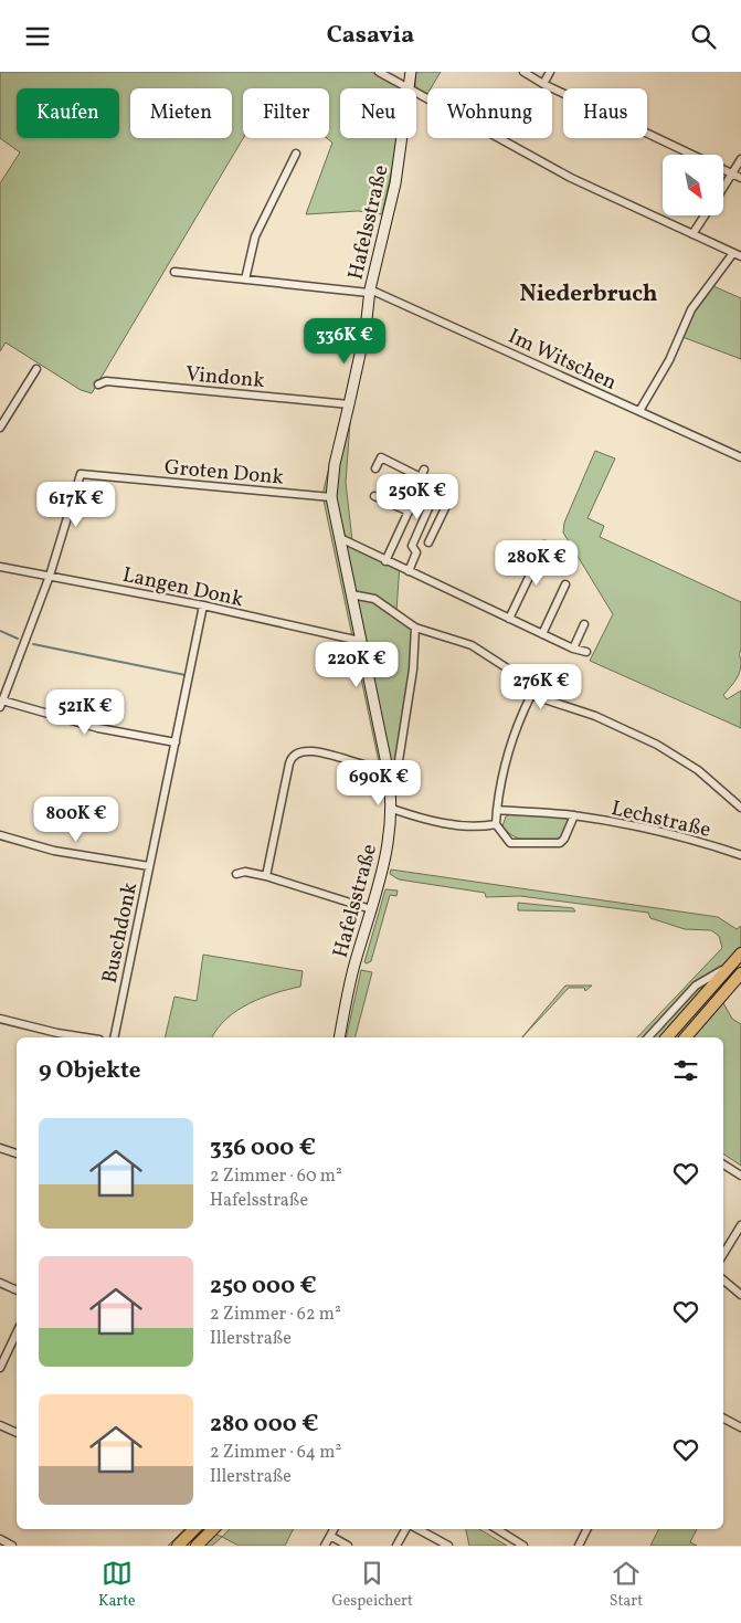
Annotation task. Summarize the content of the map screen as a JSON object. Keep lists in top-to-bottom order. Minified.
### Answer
{"streets":{"main road":["Hafelsstraße"],"street":["Im Witschen","Vindonk","Groten Donk","Langen Donk","Lechstraße","Buschdonk"]},"crossings":[["Hafelsstraße","Im Witschen"],["Hafelsstraße","Vindonk"],["Hafelsstraße","Groten Donk"],["Hafelsstraße","Langen Donk"],["Groten Donk","Langen Donk"],["Langen Donk","Buschdonk"]],"districts":["Niederbruch"],"north":"bottom right","page":{"header":"Casavia","chip":["Kaufen","Mieten","Filter","Neu","Wohnung","Haus"],"price":["336K €","250K €","617K €","280K €","220K €","276K €","521K €","690K €","800K €"],"heading":"9 Objekte","list":[{"name":"336 000 €","note":"2 Zimmer · 60 m² · Hafelsstraße"},{"name":"250 000 €","note":"2 Zimmer · 62 m² · Illerstraße"},{"name":"280 000 €","note":"2 Zimmer · 64 m² · Illerstraße"}],"tabs":["Karte","Gespeichert","Start"]}}
